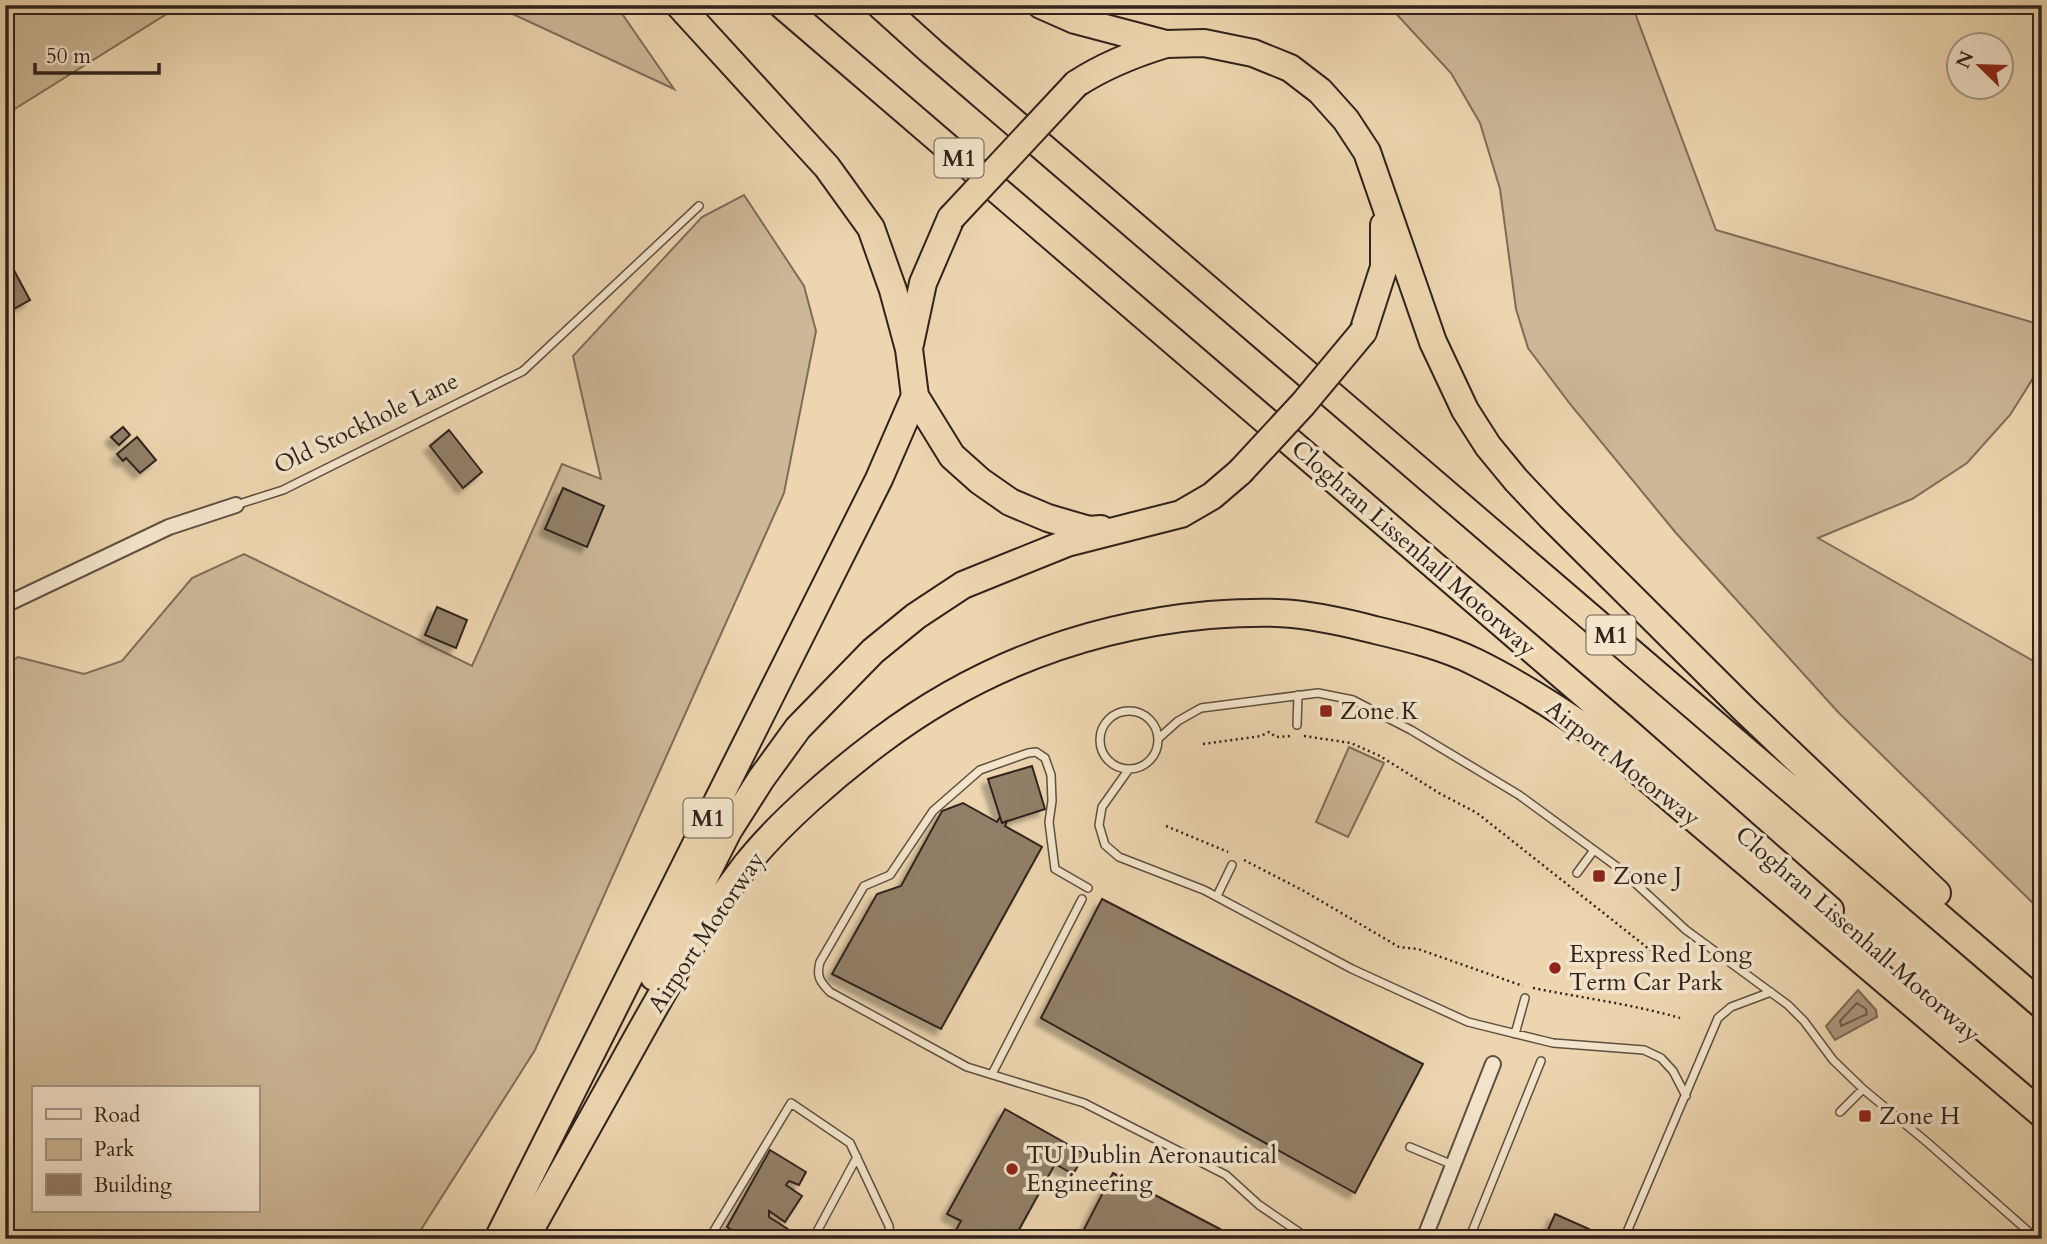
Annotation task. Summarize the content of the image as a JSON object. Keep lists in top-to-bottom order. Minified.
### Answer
{"streets":{"highway":["M1","Cloghran Lissenhall Motorway","Airport Motorway"],"street":["Old Stockhole Lane"]},"crossings":[["M1","Airport Motorway"]],"places":{"transit":["Zone K","Zone J","Zone H"],"other":["Express Red Long Term Car Park","TU Dublin Aeronautical Engineering"]},"legend":["Road","Park","Building"],"scale_bar":"50 m","north":"top left"}
